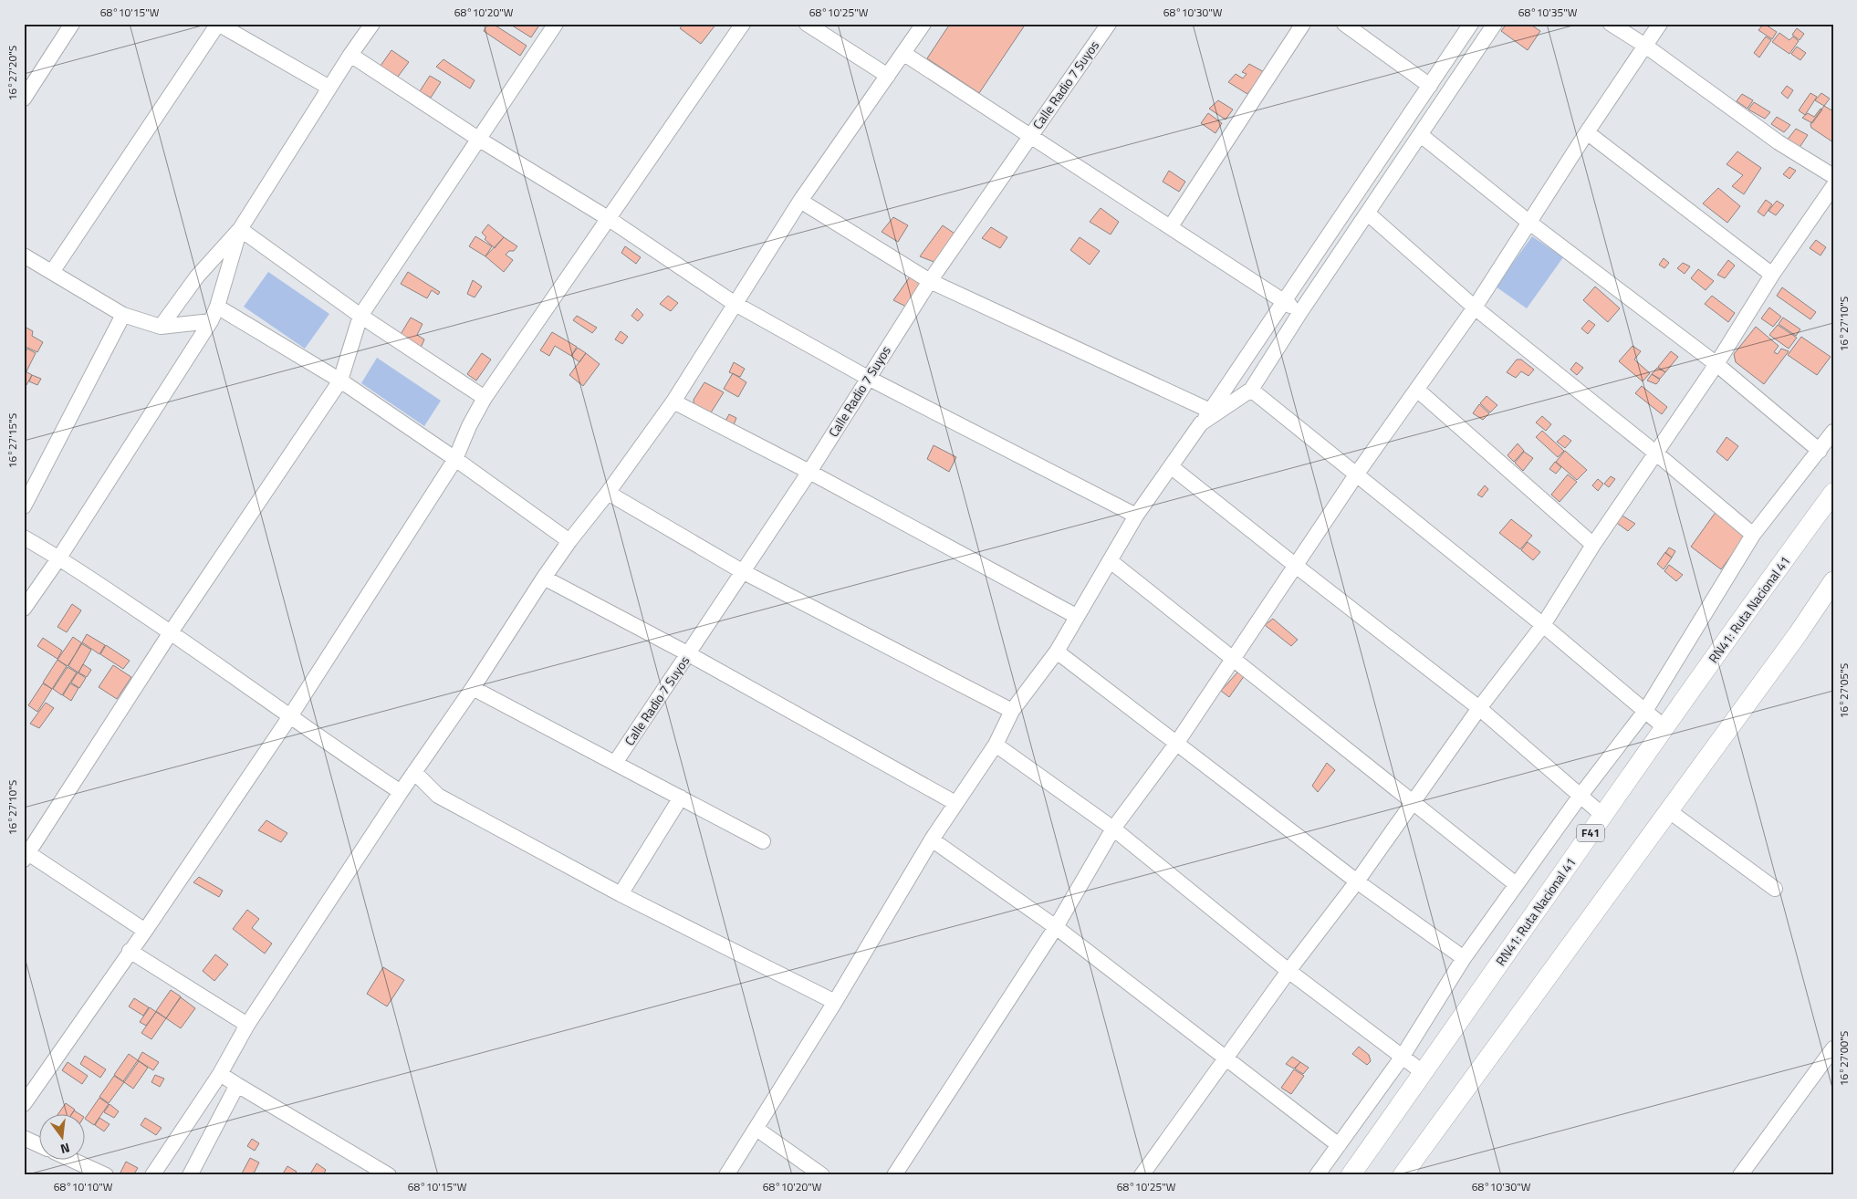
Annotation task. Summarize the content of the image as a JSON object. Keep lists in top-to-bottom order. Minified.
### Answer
{"streets":{"main road":["RN41: Ruta Nacional 41","F41"],"street":["Calle Radio 7 Suyos"]},"north":"bottom","coordinates":["68°10'15\"W","68°10'20\"W","68°10'25\"W","68°10'30\"W","68°10'35\"W","16°27'20\"S","16°27'10\"S","16°27'15\"S","16°27'05\"S","16°27'00\"S","68°10'10\"W"]}
